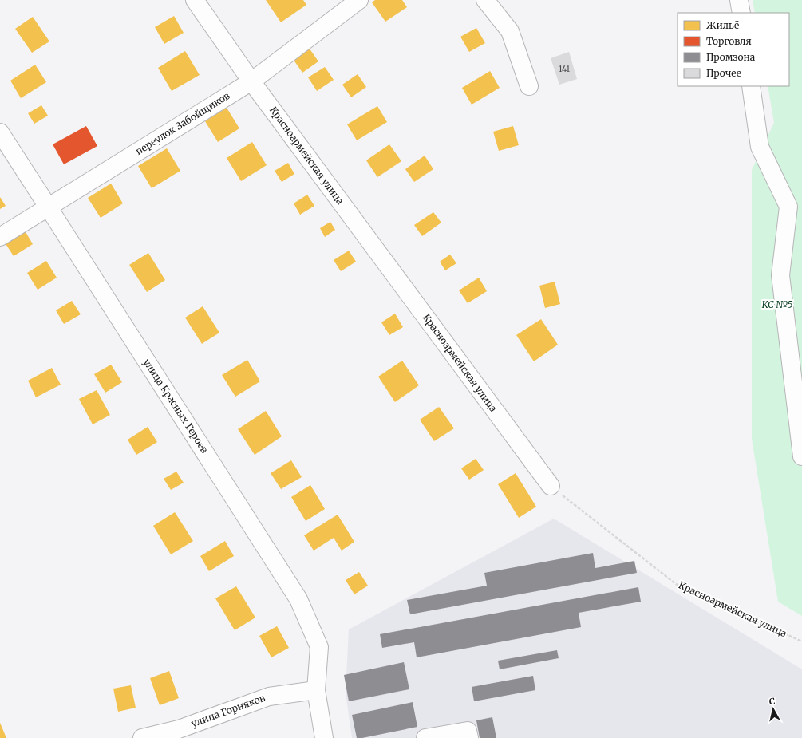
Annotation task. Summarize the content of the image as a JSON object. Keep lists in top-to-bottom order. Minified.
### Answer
{"streets":{"street":["переулок Забойщиков","Красноармейская улица","улица Красных Героев","улица Горняков"]},"crossings":[["переулок Забойщиков","Красноармейская улица"],["переулок Забойщиков","улица Красных Героев"],["улица Красных Героев","улица Горняков"]],"parks":["КС №5"],"house_numbers":["141"],"legend":["Жильё","Торговля","Промзона","Прочее"],"north":"top"}
